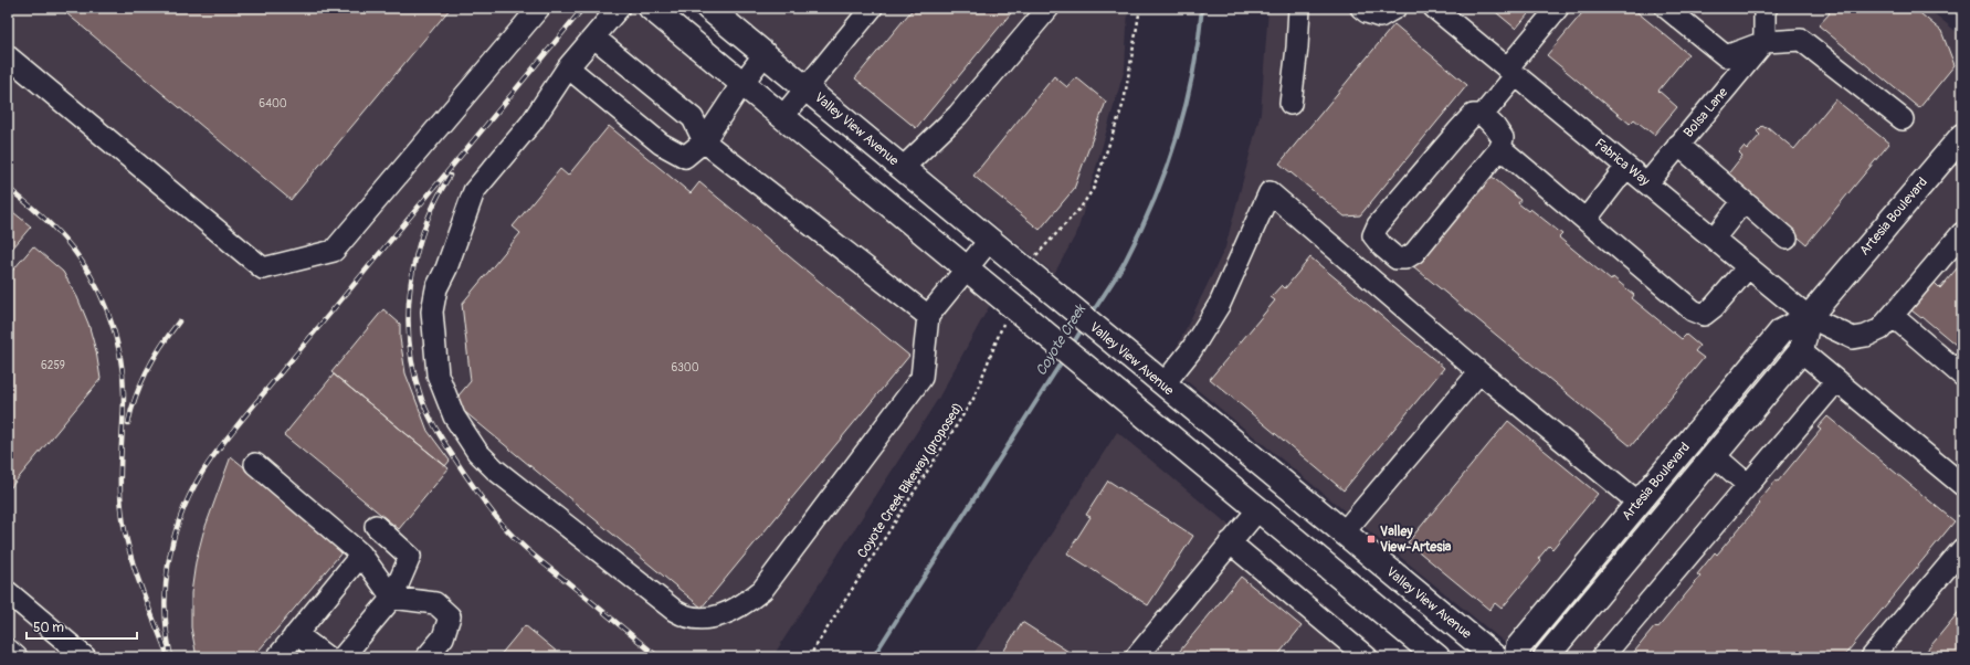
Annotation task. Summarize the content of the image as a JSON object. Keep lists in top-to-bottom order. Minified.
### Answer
{"streets":{"main road":["Valley View Avenue","Artesia Boulevard"],"street":["Bolsa Lane","Fabrica Way"],"path":["Coyote Creek Bikeway (proposed)"]},"crossings":[["Bolsa Lane","Fabrica Way"],["Fabrica Way","Artesia Boulevard"]],"water":["Coyote Creek"],"places":{"transit":["Valley View-Artesia"]},"house_numbers":["6400","6259","6300"],"scale_bar":"50 m"}
